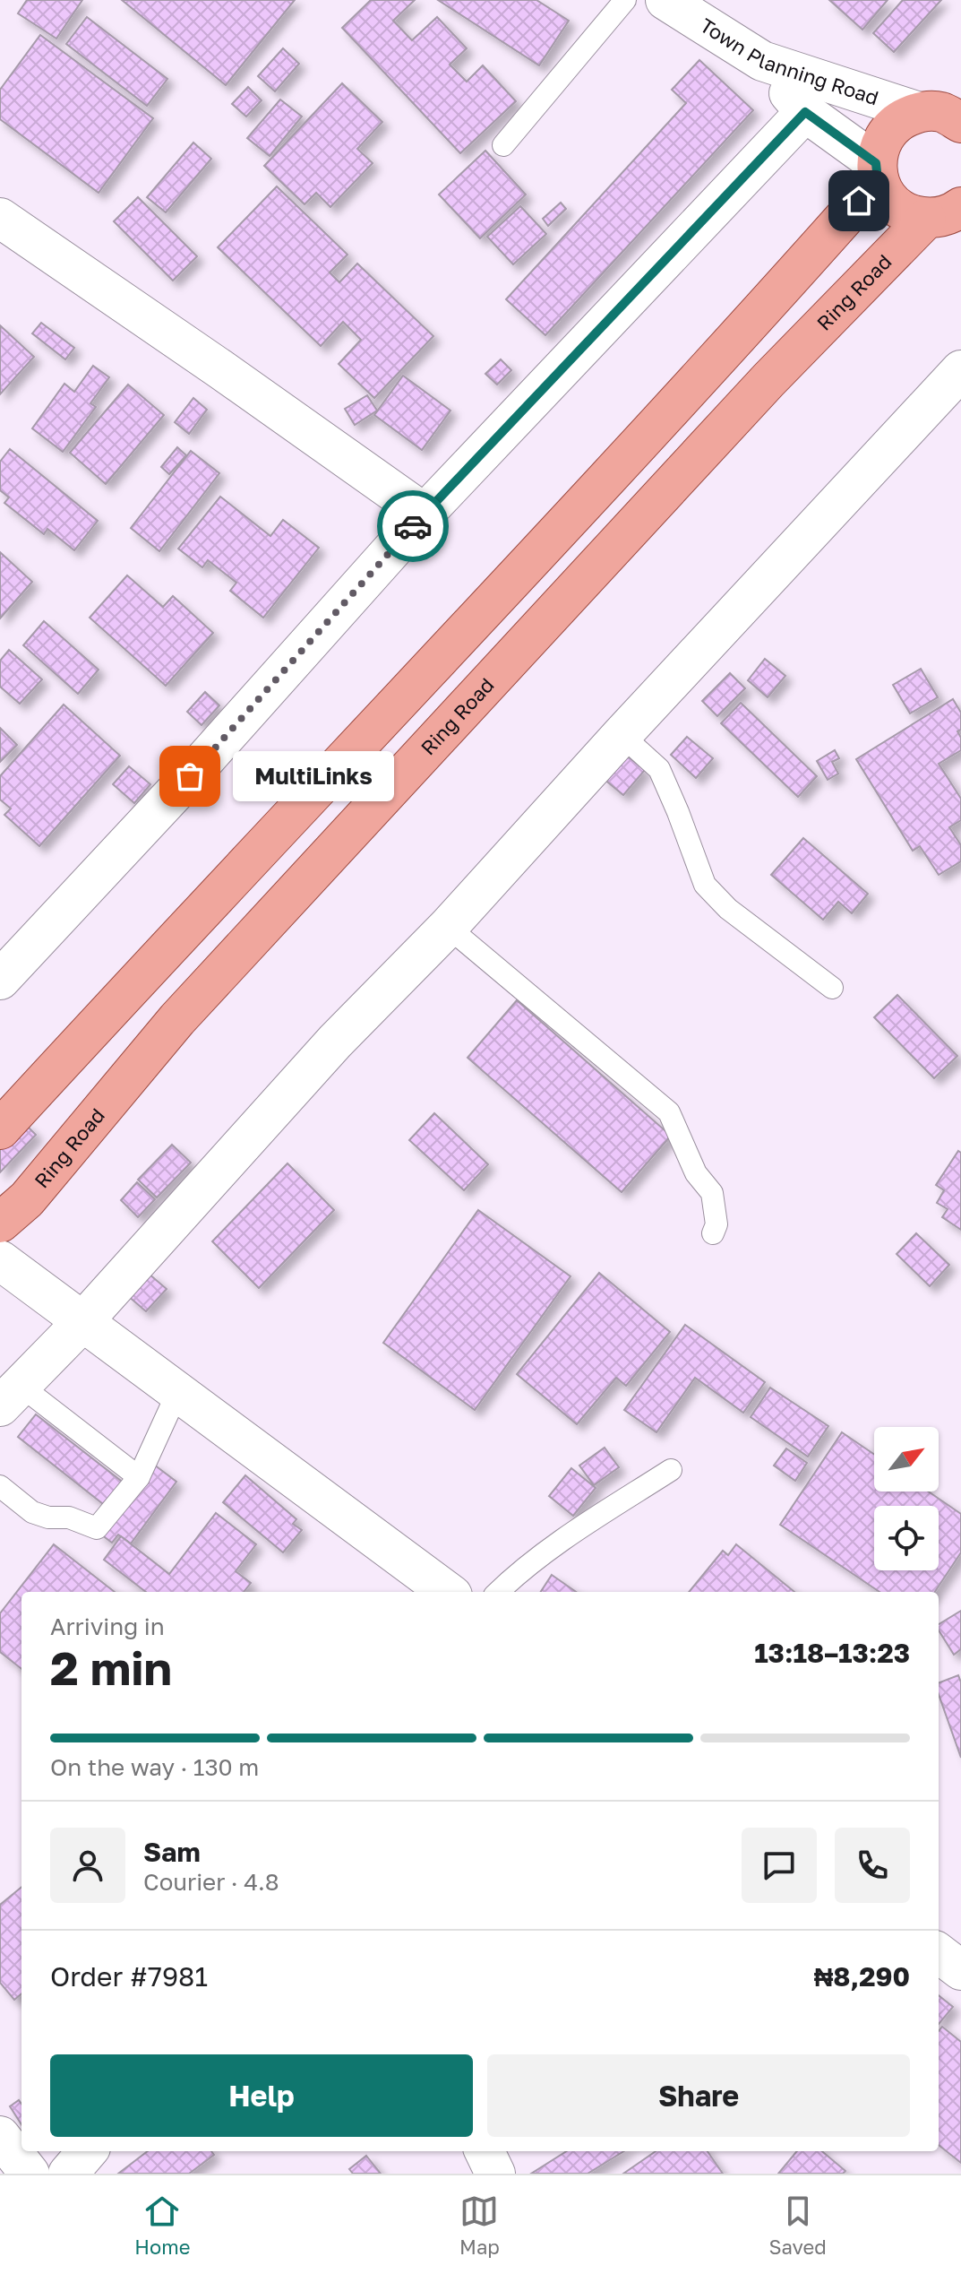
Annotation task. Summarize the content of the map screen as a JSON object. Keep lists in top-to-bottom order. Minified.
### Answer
{"streets":{"main road":["Ring Road"],"street":["Town Planning Road"]},"places":["MultiLinks"],"north":"top right","page":{"bubble":"MultiLinks","heading":["2 min","Arriving in","13:18–13:23"],"panel":["Sam","Courier · 4.8","Order #7981","₦8,290"],"bar":"On the way · 130 m","buttons":["Help","Share"],"tabs":["Home","Map","Saved"]}}
